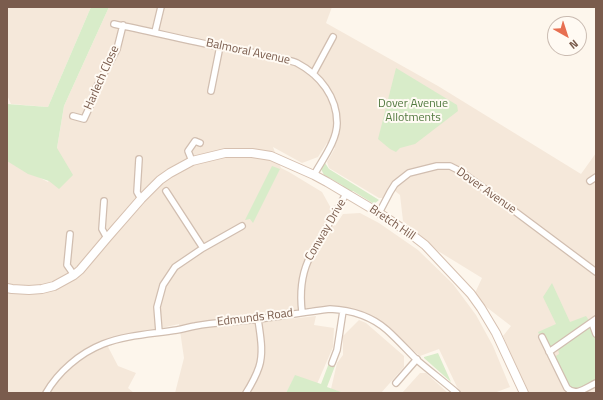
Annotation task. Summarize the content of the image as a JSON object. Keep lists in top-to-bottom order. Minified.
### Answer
{"streets":{"street":["Balmoral Avenue","Harlech Close","Dover Avenue","Bretch Hill","Conway Drive","Edmunds Road"]},"crossings":[["Balmoral Avenue","Harlech Close"],["Balmoral Avenue","Bretch Hill"],["Dover Avenue","Bretch Hill"],["Bretch Hill","Conway Drive"],["Conway Drive","Edmunds Road"]],"parks":["Dover Avenue Allotments"],"north":"bottom right"}
